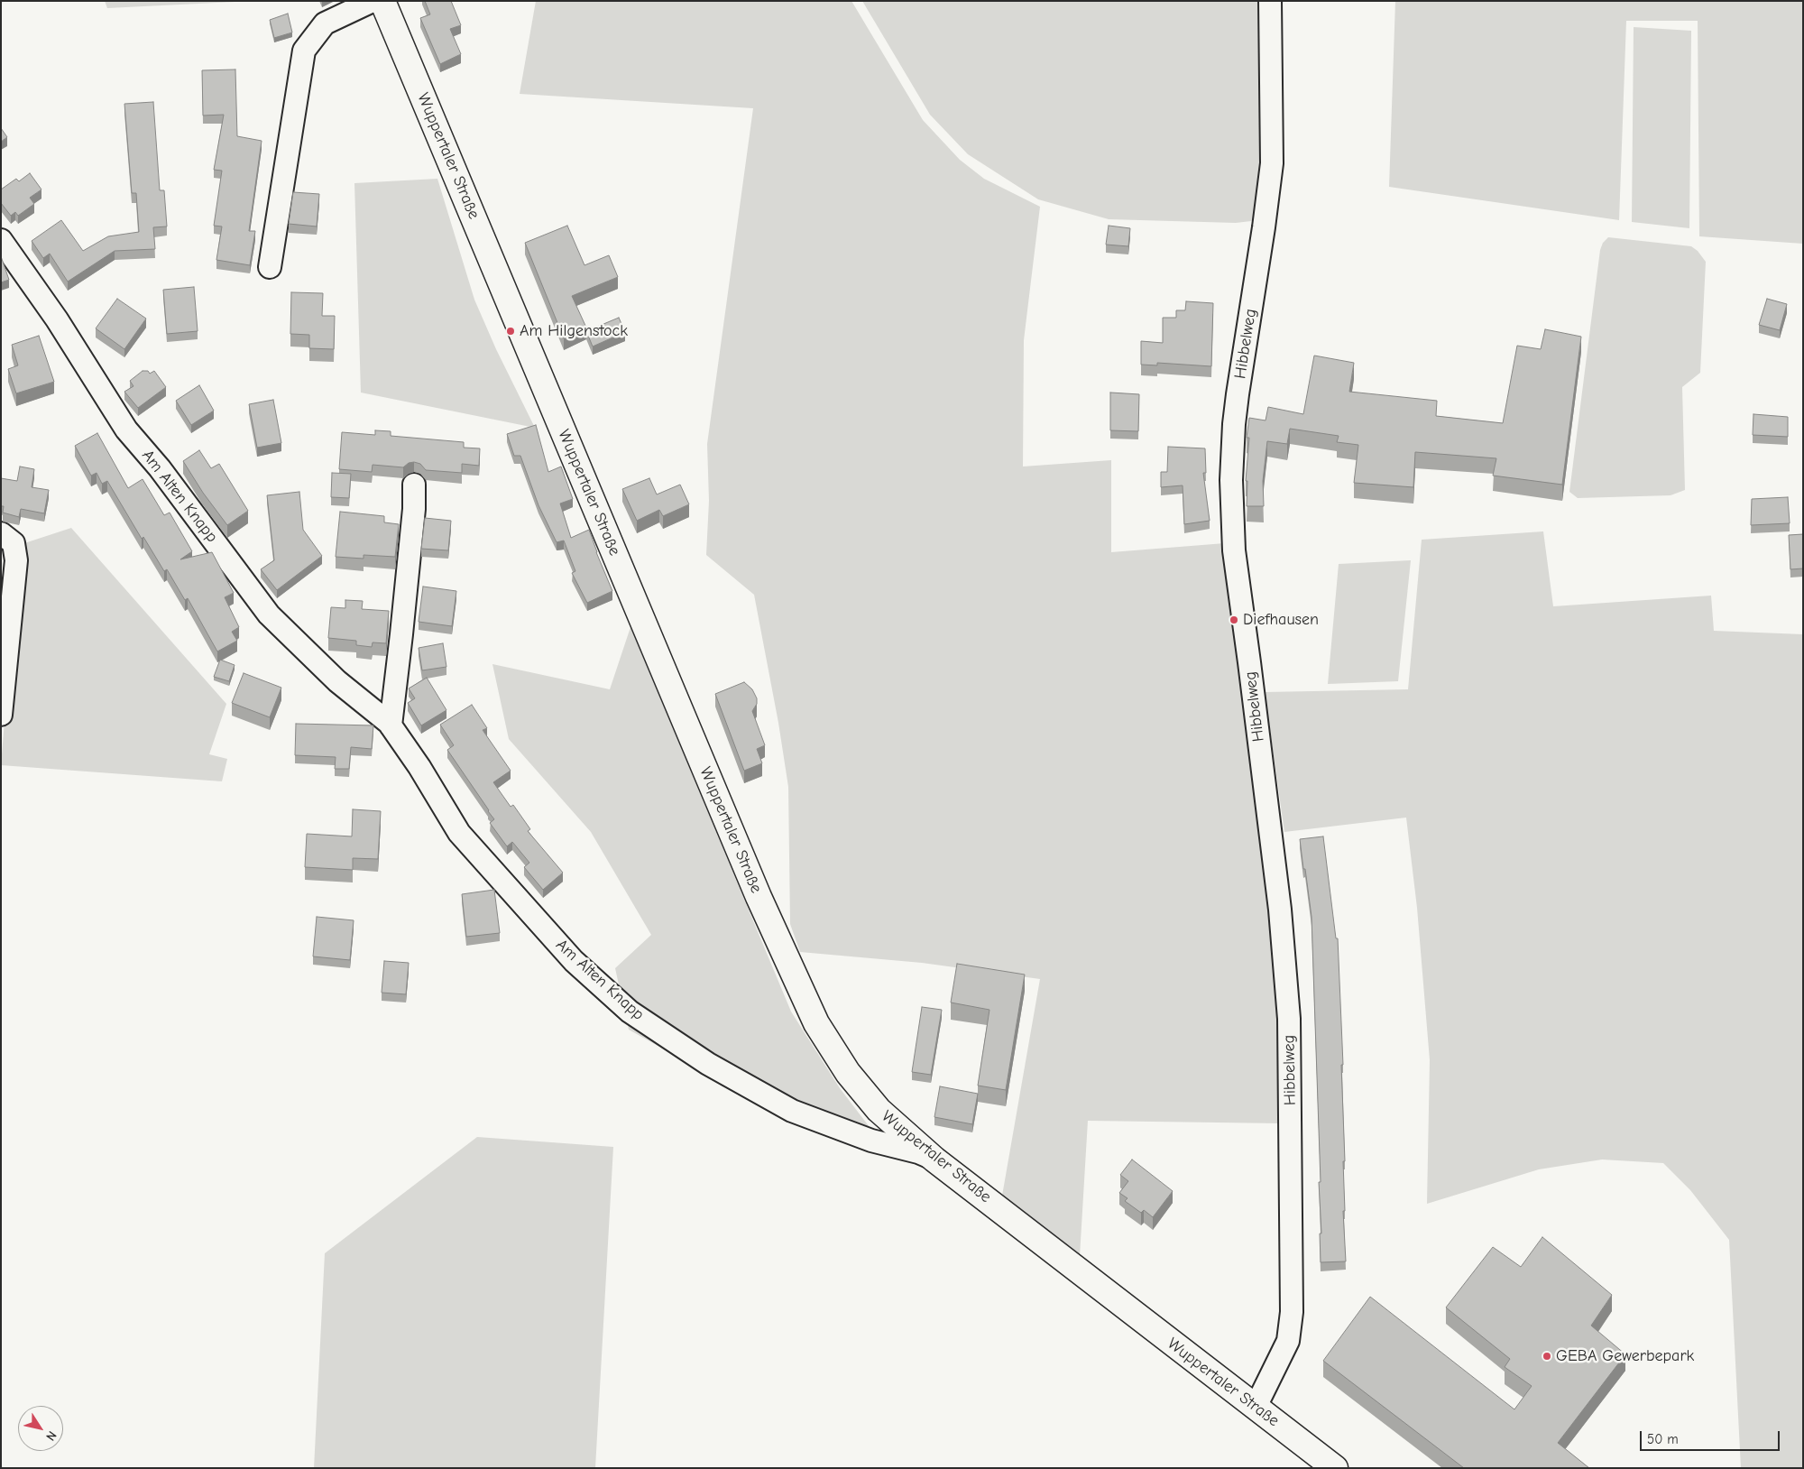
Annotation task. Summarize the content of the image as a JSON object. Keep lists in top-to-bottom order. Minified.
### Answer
{"streets":{"main road":["Wuppertaler Straße"],"street":["Hibbelweg","Am Alten Knapp"]},"crossings":[["Wuppertaler Straße","Hibbelweg"],["Wuppertaler Straße","Am Alten Knapp"]],"places":["Am Hilgenstock","Diefhausen","GEBA Gewerbepark"],"scale_bar":"50 m","north":"bottom right"}
